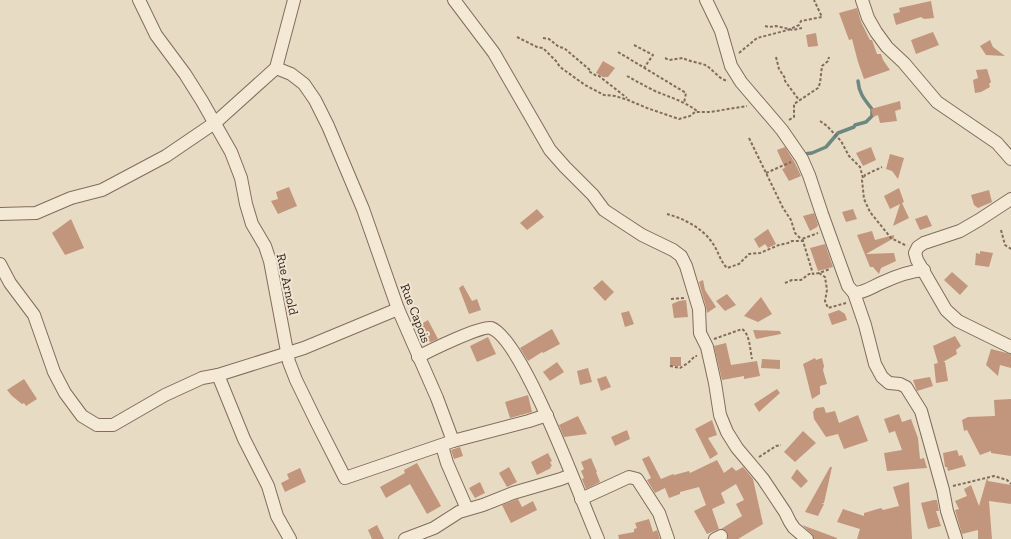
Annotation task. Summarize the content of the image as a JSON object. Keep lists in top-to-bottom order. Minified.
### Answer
{"streets":{"street":["Rue Arnold","Rue Capois"]}}
